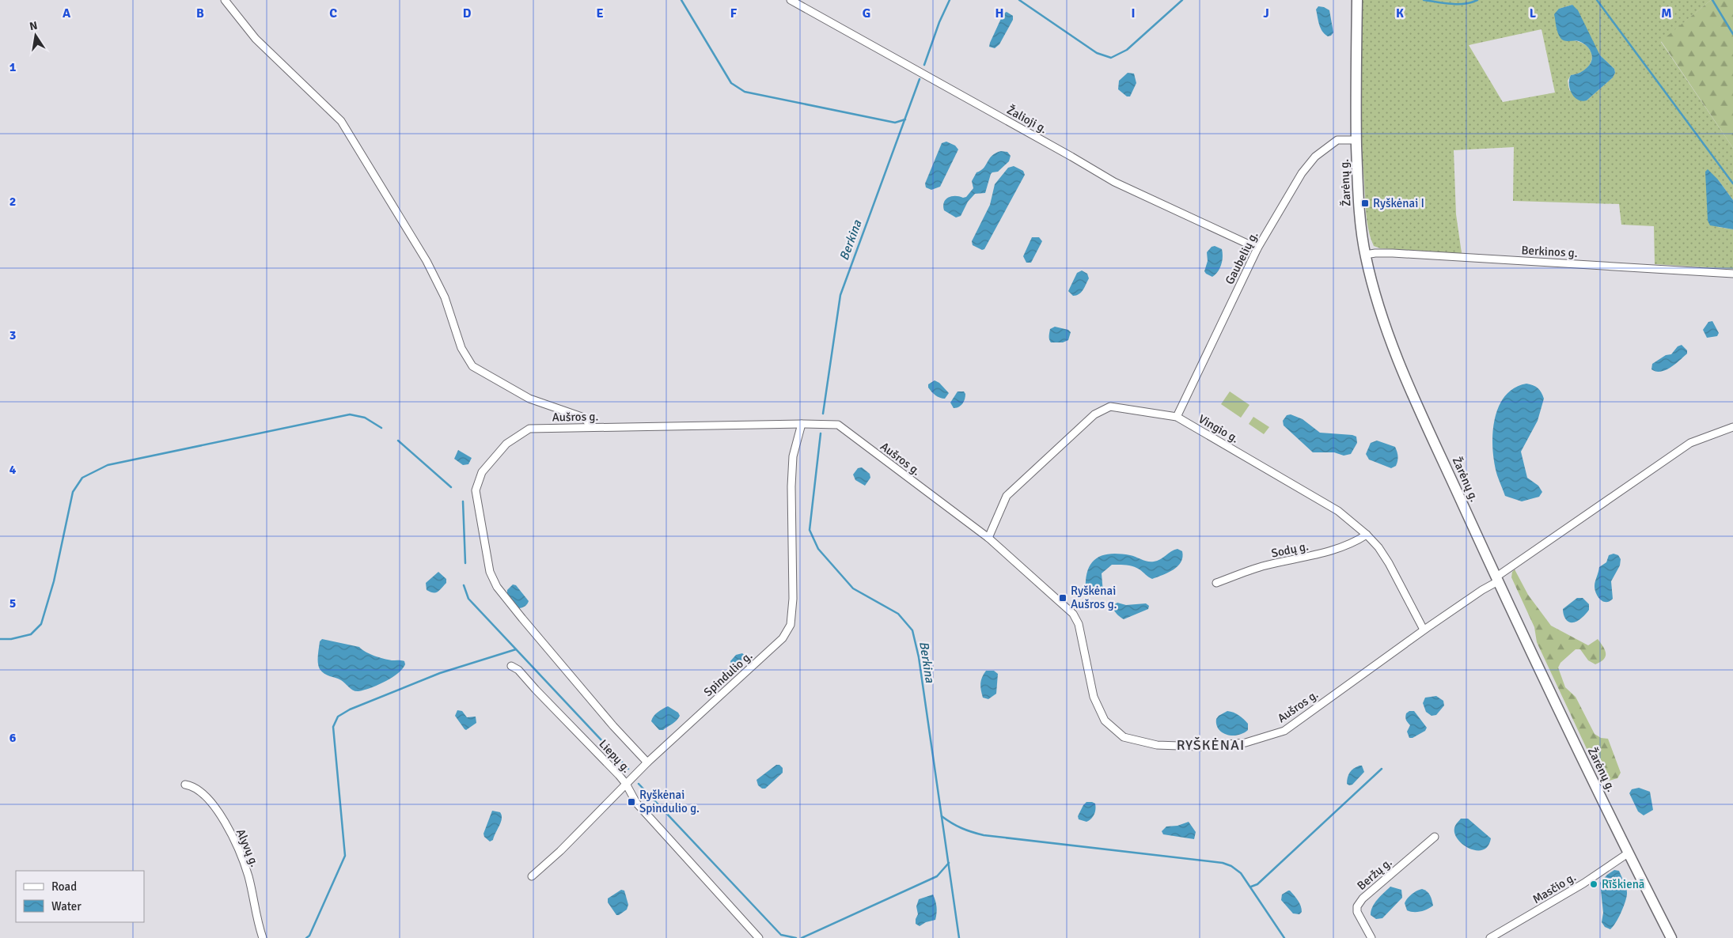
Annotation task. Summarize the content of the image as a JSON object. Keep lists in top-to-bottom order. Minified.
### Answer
{"streets":{"main road":["Žarėnų g."],"street":["Žalioji g.","Berkinos g.","Gaubelių g.","Aušros g.","Vingio g.","Sodų g.","Spindulio g.","Liepų g.","Alyvų g.","Beržų g.","Masčio g."]},"crossings":[["Žalioji g.","Gaubelių g."],["Žarėnų g.","Berkinos g."],["Žarėnų g.","Gaubelių g."],["Žarėnų g.","Aušros g."],["Žarėnų g.","Masčio g."],["Gaubelių g.","Vingio g."],["Aušros g.","Vingio g."],["Aušros g.","Spindulio g."],["Vingio g.","Sodų g."],["Spindulio g.","Liepų g."]],"districts":["RYŠKĖNAI"],"water":["Berkina"],"places":{"transit":["Ryškėnai I","Ryškėnai Aušros g.","Ryškėnai Spindulio g."],"other":["Rīškienā"]},"legend":["Road","Water"],"north":"top","grid":{"columns":["A","B","C","D","E","F","G","H","I","J","K","L","M"],"rows":["1","2","3","4","5","6"]}}
